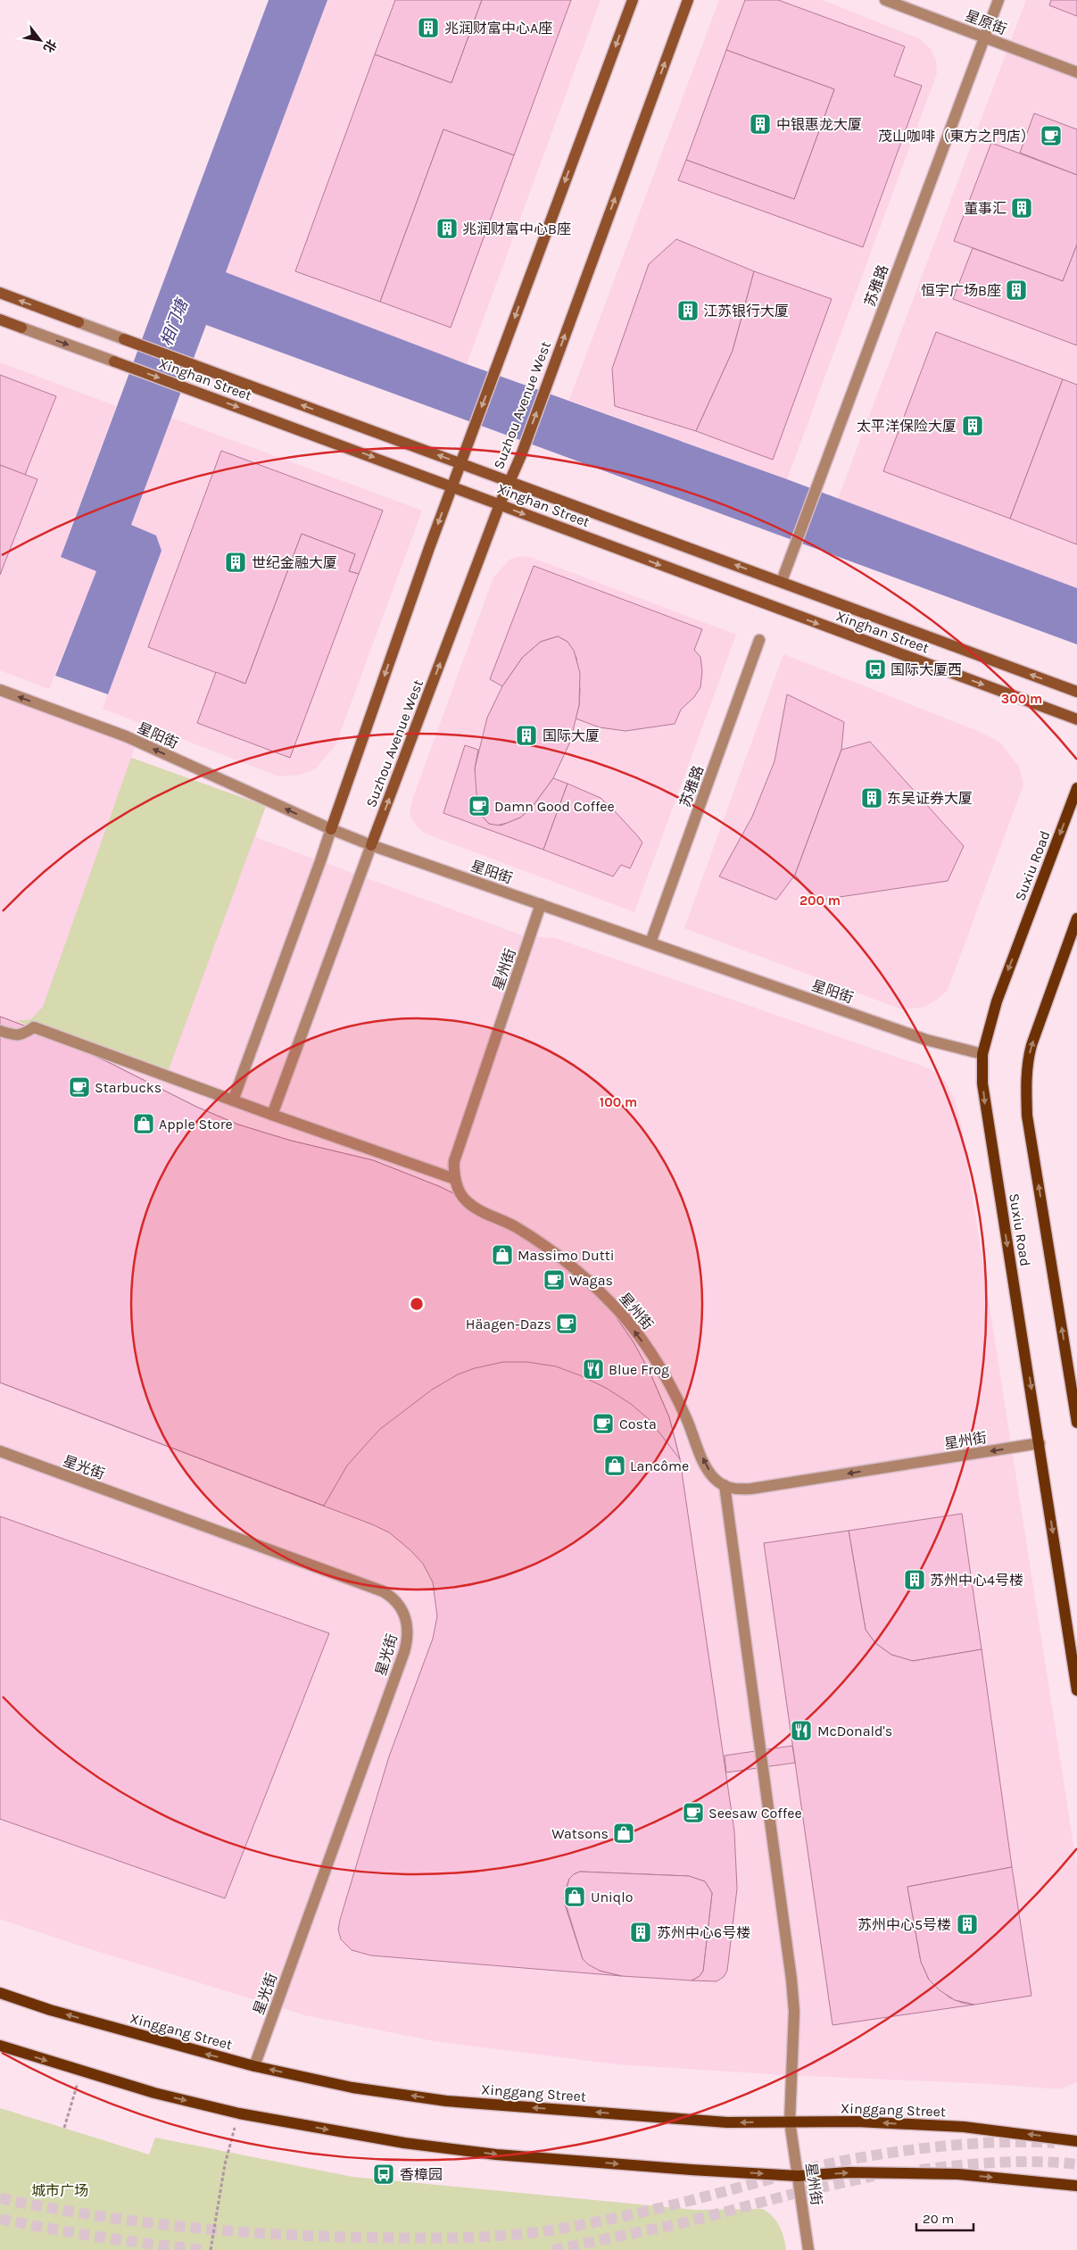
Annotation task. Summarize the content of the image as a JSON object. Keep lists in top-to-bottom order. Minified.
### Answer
{"streets":{"main road":["Xinghan Street","Suzhou Avenue West","Suxiu Road","Xinggang Street"],"street":["星原街","苏雅路","星阳街","星州街","星光街"]},"crossings":[["星原街","苏雅路"],["苏雅路","Xinghan Street"],["苏雅路","星阳街"],["Xinghan Street","Suzhou Avenue West"],["Suzhou Avenue West","星阳街"],["星阳街","Suxiu Road"],["星阳街","星州街"],["Suxiu Road","星州街"],["星州街","Xinggang Street"],["星光街","Xinggang Street"]],"one_way":["星州街"],"water":["相门塘"],"parks":["城市广场"],"places":{"building":["兆润财富中心A座","中银惠龙大厦","董事汇","兆润财富中心B座","恒宇广场B座","江苏银行大厦","太平洋保险大厦","世纪金融大厦","国际大厦","东吴证券大厦","苏州中心4号楼","苏州中心5号楼","苏州中心6号楼"],"cafe":["茂山咖啡（東方之門店）","Damn Good Coffee","Starbucks","Wagas","Häagen-Dazs","Costa","Seesaw Coffee"],"bus stop":["国际大厦西","香樟园"],"shop":["Apple Store","Massimo Dutti","Lancôme","Watsons","Uniqlo"],"restaurant":["Blue Frog","McDonald's"]},"scale_bar":"20 m","north":"bottom right","rings":["300 m","200 m","100 m"]}
